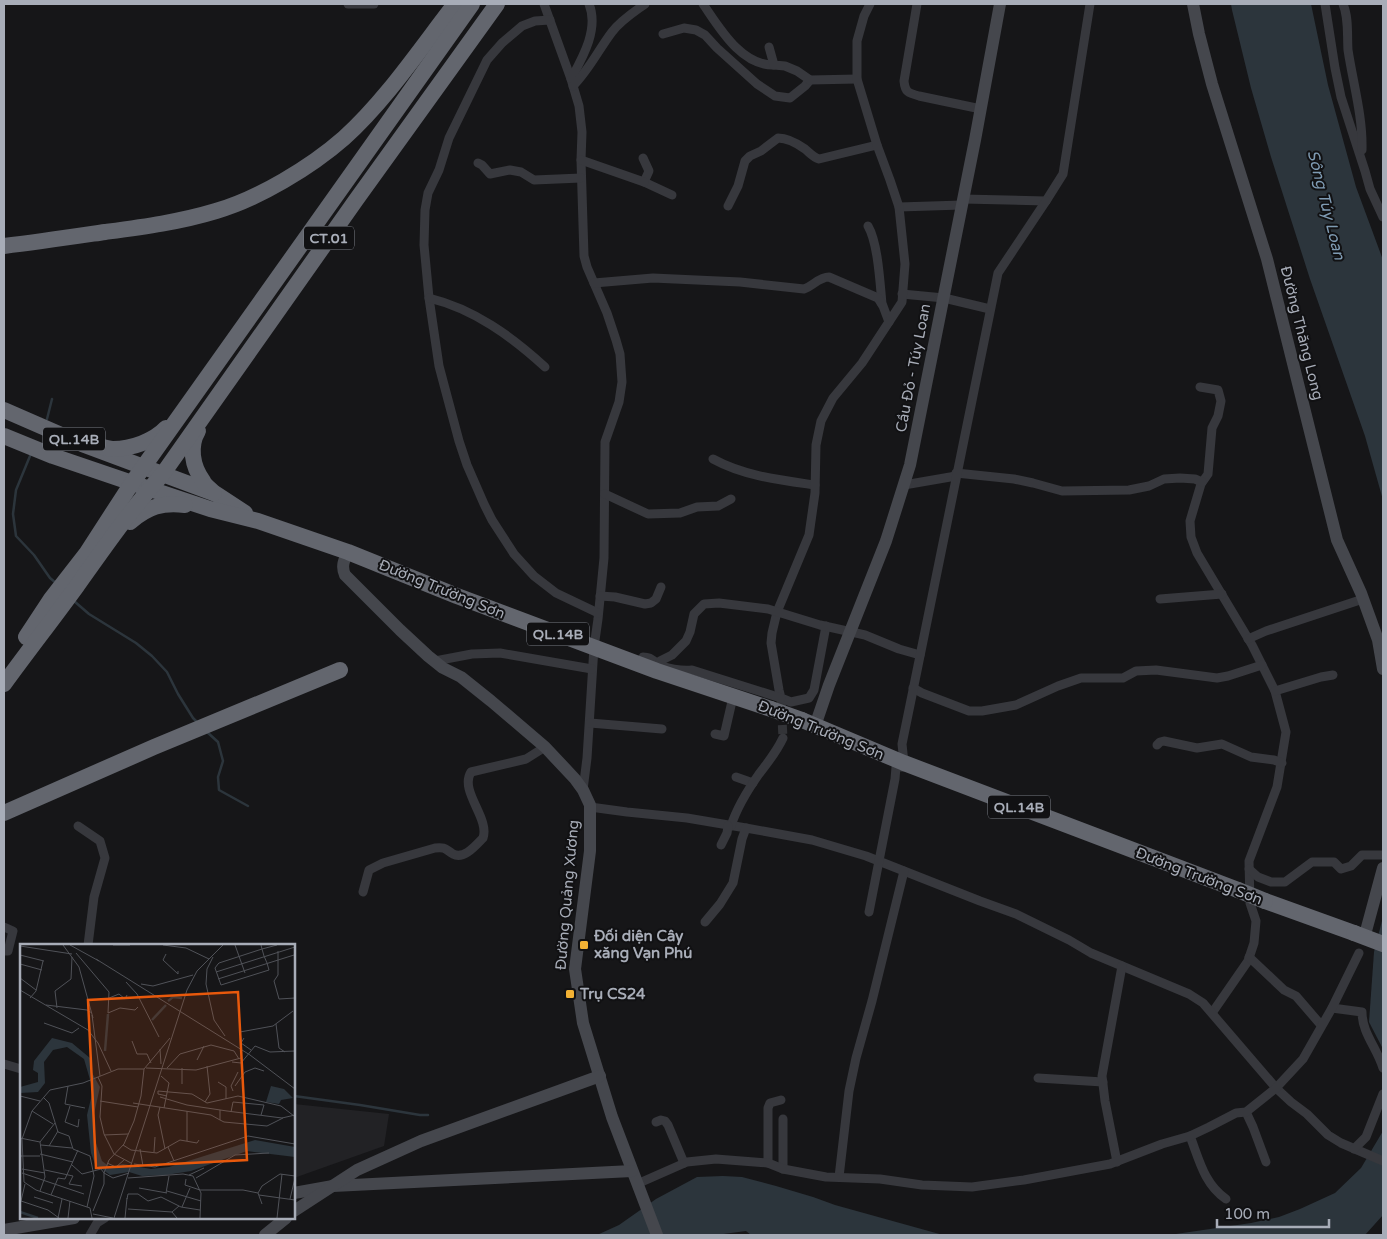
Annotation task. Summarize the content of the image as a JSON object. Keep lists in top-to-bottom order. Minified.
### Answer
{"streets":{"highway":["CT.01","QL.14B","Đường Trường Sơn"],"street":["Đường Thăng Long","Cầu Đỏ - Túy Loan","Đường Quảng Xương"]},"crossings":[["CT.01","Đường Trường Sơn"],["Cầu Đỏ - Túy Loan","Đường Trường Sơn"],["Đường Trường Sơn","Đường Quảng Xương"]],"water":["Sông Túy Loan"],"places":{"transit":["Đối diện Cây xăng Vạn Phú","Trụ CS24"]},"scale_bar":"100 m"}
